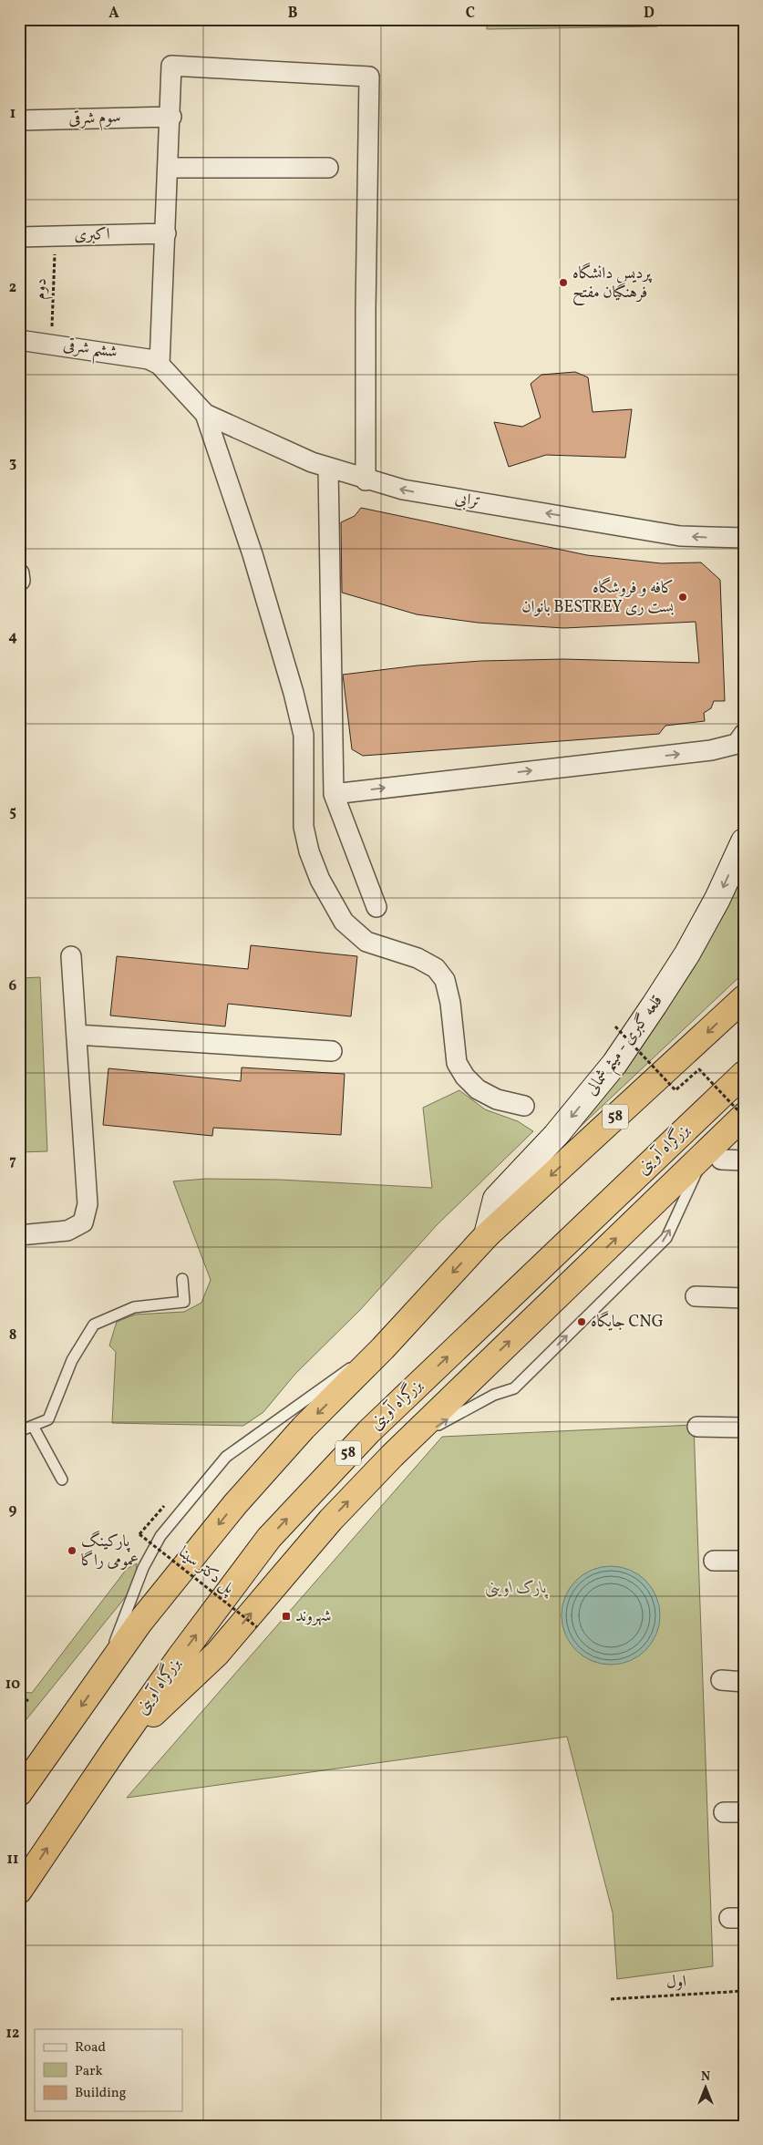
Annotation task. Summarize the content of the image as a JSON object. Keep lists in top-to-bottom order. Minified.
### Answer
{"streets":{"highway":["58","بزرگراه آوینی"],"main road":["قلعه گبری - میثم شمالی"],"street":["سوم شرقی","اکبری","ششم شرقی","ترابی"],"path":["دوم","پل دکتر سینا","اول"]},"crossings":[["اکبری","دوم"],["دوم","ششم شرقی"],["قلعه گبری - میثم شمالی","58"]],"one_way":["ترابی","قلعه گبری - میثم شمالی"],"parks":["پارک اوینی"],"places":{"other":["پردیس دانشگاه فرهنگیان مفتح","کافه و فروشگاه بانوان BESTREY بست ری","جایگاه CNG","پارکینگ عمومی راگا"],"transit":["شهروند"]},"legend":["Road","Park","Building"],"north":"top","grid":{"columns":["A","B","C","D"],"rows":["1","2","3","4","5","6","7","8","9","10","11","12"]}}
